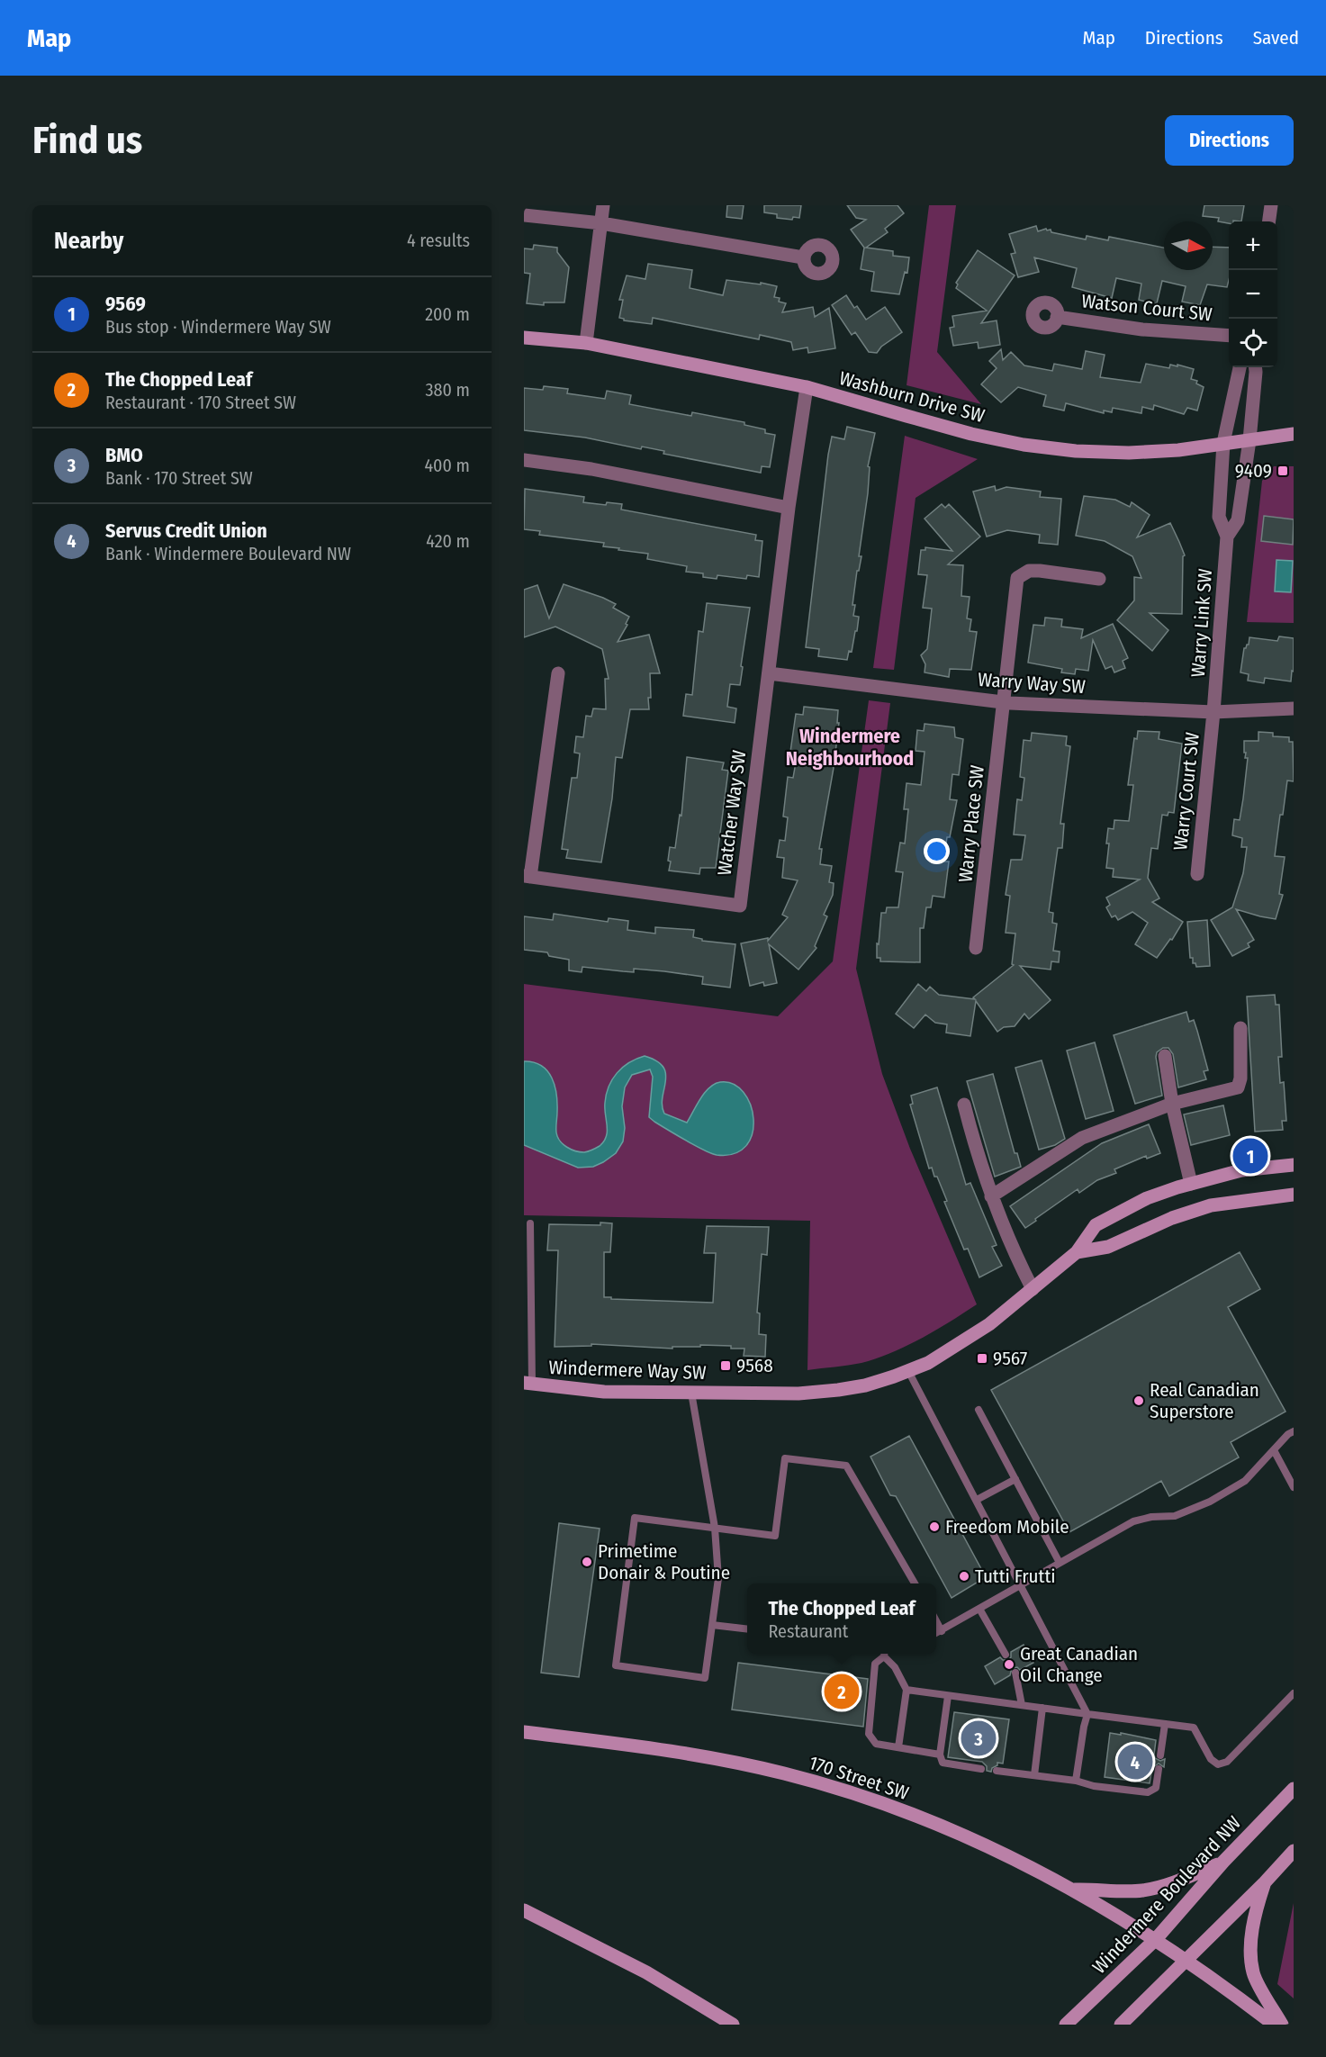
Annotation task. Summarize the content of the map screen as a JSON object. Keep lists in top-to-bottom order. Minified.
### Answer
{"streets":{"street":["Watson Court SW","Washburn Drive SW","Warry Link SW","Warry Way SW","Warry Court SW","Watcher Way SW","Warry Place SW","Windermere Way SW","170 Street SW","Windermere Boulevard NW"]},"crossings":[["Washburn Drive SW","Warry Link SW"],["Washburn Drive SW","Watcher Way SW"],["Warry Link SW","Warry Way SW"],["Warry Link SW","Warry Court SW"],["Warry Way SW","Warry Court SW"],["Warry Way SW","Watcher Way SW"],["Warry Way SW","Warry Place SW"],["170 Street SW","Windermere Boulevard NW"]],"districts":["Windermere Neighbourhood"],"places":{"transit":["9409","9567","9568"],"other":["Real Canadian Superstore","Freedom Mobile","Primetime Donair & Poutine","Tutti Frutti","Great Canadian Oil Change"]},"north":"right","page":{"header":"Map","nav":["Map","Directions","Saved"],"buttons":"Directions","title":"Find us","heading":["Nearby","4 results"],"map_buttons":["+","−"],"list":[{"mark":"1","name":"9569","note":"Bus stop · Windermere Way SW","value":"200 m"},{"mark":"2","name":"The Chopped Leaf","note":"Restaurant · 170 Street SW","value":"380 m"},{"mark":"3","name":"BMO","note":"Bank · 170 Street SW","value":"400 m"},{"mark":"4","name":"Servus Credit Union","note":"Bank · Windermere Boulevard NW","value":"420 m"}],"pins":["1","2","3","4"],"popup":["The Chopped Leaf","Restaurant"]}}
